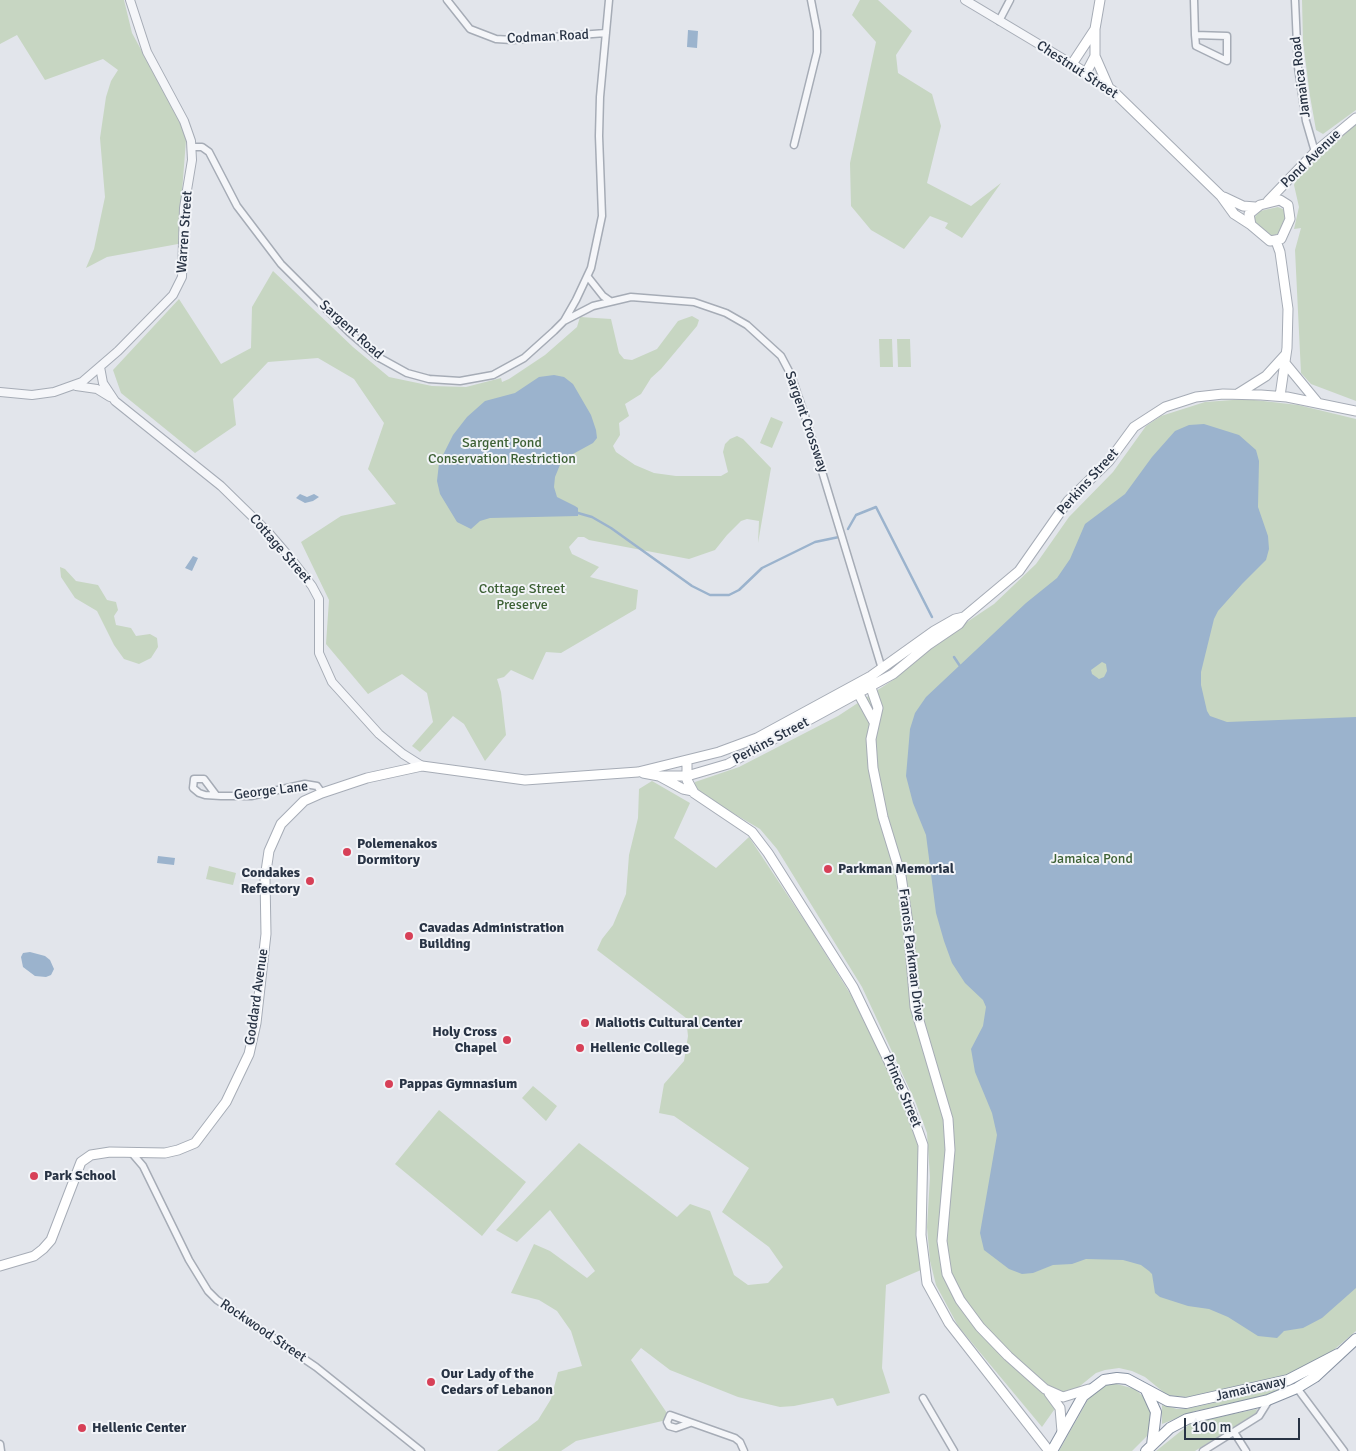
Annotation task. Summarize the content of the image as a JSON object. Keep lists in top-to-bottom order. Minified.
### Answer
{"streets":{"highway":["Jamaicaway"],"main road":["Chestnut Street","Pond Avenue","Perkins Street","Cottage Street","Francis Parkman Drive","Goddard Avenue","Prince Street"],"street":["Codman Road","Jamaica Road","Warren Street","Sargent Road","Sargent Crossway","George Lane","Rockwood Street"]},"crossings":[["Codman Road","Sargent Road"],["Chestnut Street","Pond Avenue"],["Jamaica Road","Pond Avenue"],["Warren Street","Sargent Road"],["Warren Street","Cottage Street"],["Sargent Road","Sargent Crossway"],["Sargent Crossway","Perkins Street"],["Perkins Street","Cottage Street"],["Perkins Street","Francis Parkman Drive"],["Perkins Street","Prince Street"],["Cottage Street","Goddard Avenue"],["George Lane","Goddard Avenue"],["Francis Parkman Drive","Jamaicaway"],["Goddard Avenue","Rockwood Street"]],"parks":["Sargent Pond Conservation Restriction","Cottage Street Preserve","Jamaica Pond"],"places":["Polemenakos Dormitory","Parkman Memorial","Condakes Refectory","Cavadas Administration Building","Maliotis Cultural Center","Holy Cross Chapel","Hellenic College","Pappas Gymnasium","Park School","Our Lady of the Cedars of Lebanon","Hellenic Center"],"scale_bar":"100 m"}
